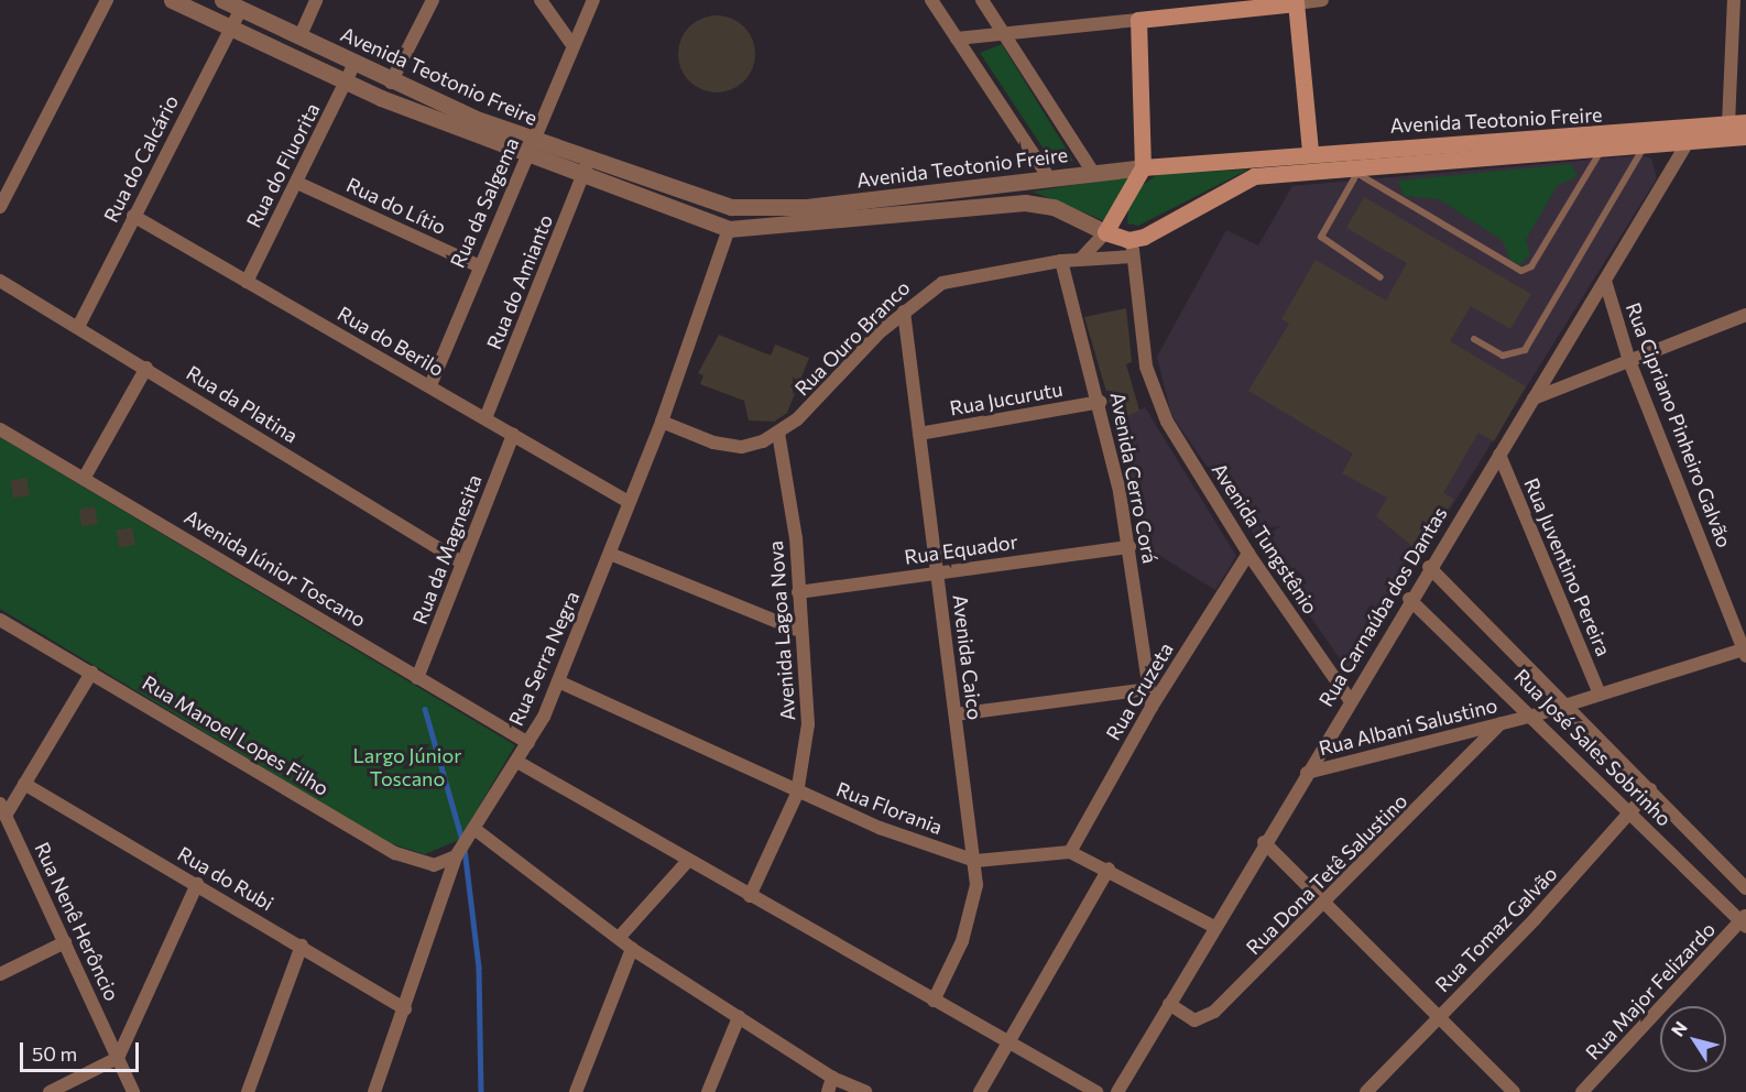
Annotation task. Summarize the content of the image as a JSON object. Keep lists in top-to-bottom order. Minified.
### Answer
{"streets":{"main road":["Avenida Teotonio Freire"],"street":["Rua do Calcário","Rua do Fluorita","Rua da Salgema","Rua do Lítio","Rua do Amianto","Rua Ouro Branco","Rua do Berilo","Rua Jucurutu","Rua da Platina","Rua Cipriano Pinheiro Galvão","Avenida Cerro Corá","Avenida Tungstênio","Rua da Magnesita","Rua Equador","Rua Juventino Pereira","Avenida Júnior Toscano","Rua Carnaúba dos Dantas","Avenida Lagoa Nova","Avenida Caico","Rua Serra Negra","Rua Cruzeta","Rua Albani Salustino","Rua Manoel Lopes Filho","Rua José Sales Sobrinho","Rua Florania","Rua Dona Tetê Salustino","Rua do Rubi","Rua Nenê Herôncio","Rua Tomaz Galvão","Rua Major Felizardo"]},"crossings":[["Avenida Teotonio Freire","Rua do Calcário"],["Avenida Teotonio Freire","Rua do Fluorita"],["Avenida Teotonio Freire","Rua da Salgema"],["Avenida Teotonio Freire","Rua do Amianto"],["Avenida Teotonio Freire","Rua Carnaúba dos Dantas"],["Avenida Teotonio Freire","Rua Serra Negra"],["Rua do Calcário","Rua do Berilo"],["Rua do Calcário","Rua da Platina"],["Rua do Fluorita","Rua do Lítio"],["Rua do Fluorita","Rua do Berilo"],["Rua da Salgema","Rua do Lítio"],["Rua da Salgema","Rua do Berilo"],["Rua do Amianto","Rua do Berilo"],["Rua Ouro Branco","Avenida Cerro Corá"],["Rua Ouro Branco","Avenida Tungstênio"],["Rua Ouro Branco","Avenida Lagoa Nova"],["Rua Ouro Branco","Avenida Caico"],["Rua Ouro Branco","Rua Serra Negra"],["Rua do Berilo","Rua da Magnesita"],["Rua do Berilo","Rua Serra Negra"],["Rua Jucurutu","Avenida Cerro Corá"],["Rua Jucurutu","Avenida Caico"],["Rua da Platina","Rua da Magnesita"],["Rua Cipriano Pinheiro Galvão","Rua Carnaúba dos Dantas"],["Rua Cipriano Pinheiro Galvão","Rua Albani Salustino"],["Avenida Cerro Corá","Rua Equador"],["Avenida Cerro Corá","Rua Cruzeta"],["Avenida Tungstênio","Rua Carnaúba dos Dantas"],["Avenida Tungstênio","Rua Cruzeta"],["Rua da Magnesita","Avenida Júnior Toscano"],["Rua Equador","Avenida Lagoa Nova"],["Rua Equador","Avenida Caico"],["Rua Juventino Pereira","Rua Carnaúba dos Dantas"],["Rua Juventino Pereira","Rua Albani Salustino"],["Avenida Júnior Toscano","Rua Serra Negra"],["Rua Carnaúba dos Dantas","Rua Albani Salustino"],["Rua Carnaúba dos Dantas","Rua José Sales Sobrinho"],["Rua Carnaúba dos Dantas","Rua Florania"],["Rua Carnaúba dos Dantas","Rua Dona Tetê Salustino"],["Avenida Lagoa Nova","Rua Florania"],["Avenida Caico","Rua Florania"],["Rua Serra Negra","Rua Manoel Lopes Filho"],["Rua Serra Negra","Rua Florania"],["Rua Serra Negra","Rua do Rubi"],["Rua Cruzeta","Rua Florania"],["Rua Albani Salustino","Rua José Sales Sobrinho"],["Rua Albani Salustino","Rua Dona Tetê Salustino"],["Rua José Sales Sobrinho","Rua Tomaz Galvão"],["Rua José Sales Sobrinho","Rua Major Felizardo"]],"parks":["Largo Júnior Toscano"],"scale_bar":"50 m","north":"top left"}
